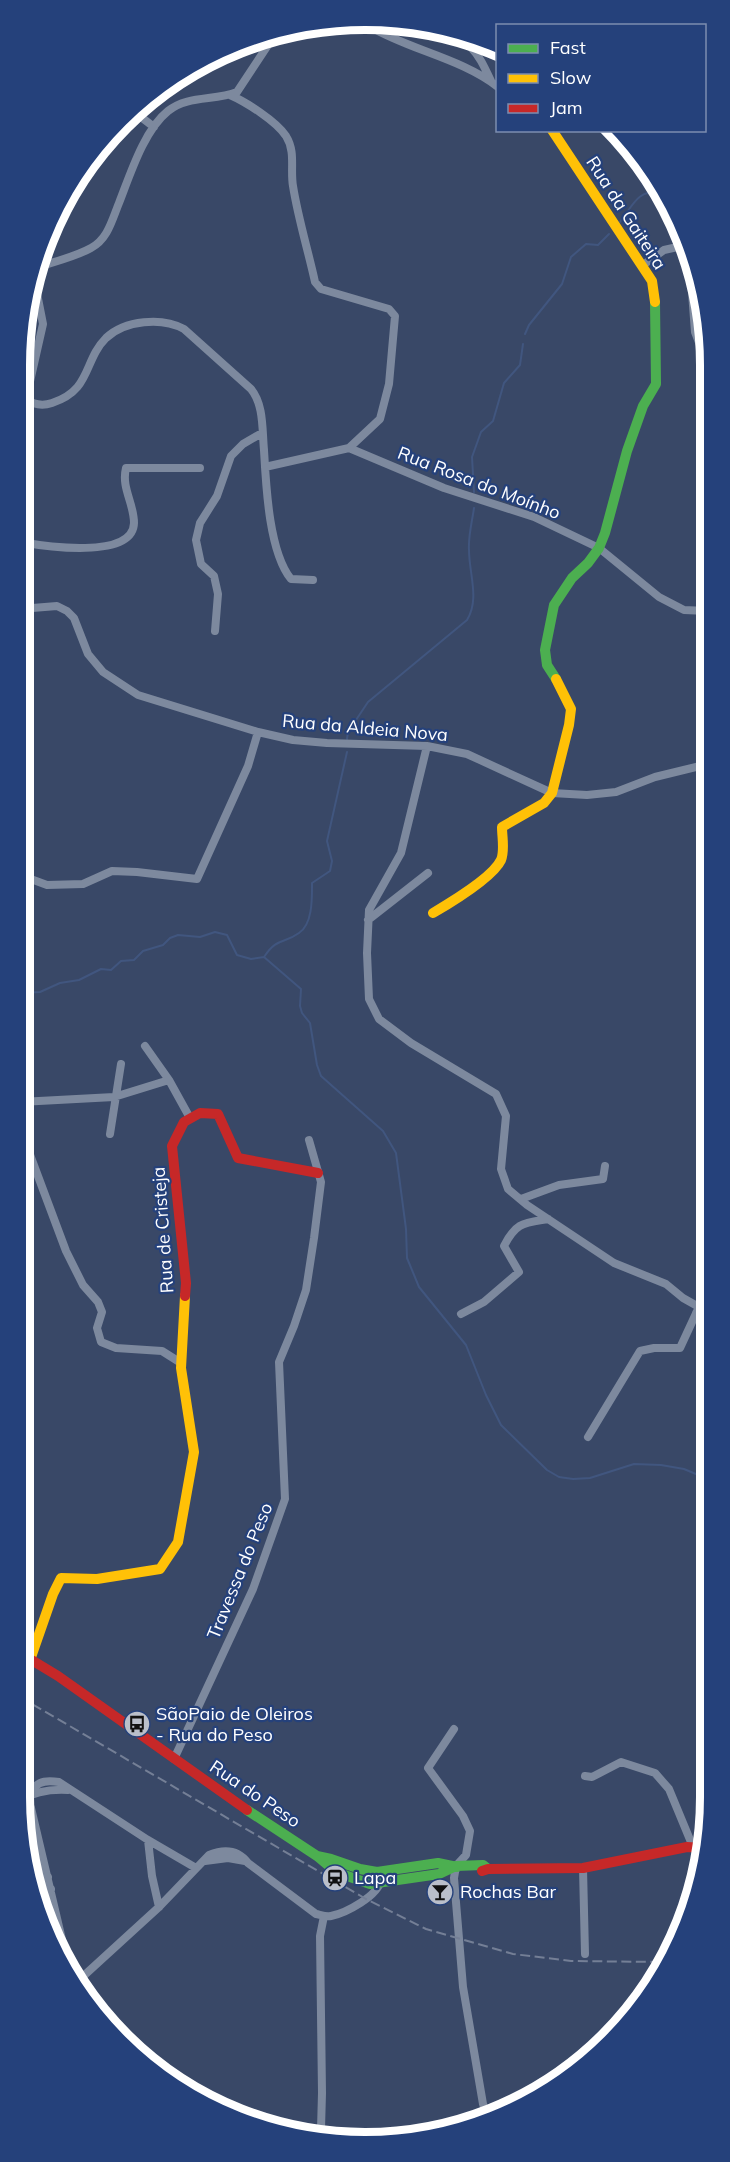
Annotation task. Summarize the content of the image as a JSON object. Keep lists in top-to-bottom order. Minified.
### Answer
{"streets":{"street":["Rua da Gaiteira","Rua Rosa do Moínho","Rua da Aldeia Nova","Rua de Cristeja","Travessa do Peso","Rua do Peso"]},"crossings":[["Rua da Gaiteira","Rua Rosa do Moínho"],["Rua de Cristeja","Rua do Peso"],["Travessa do Peso","Rua do Peso"]],"places":{"bus stop":["SãoPaio de Oleiros - Rua do Peso"],"station":["Lapa"],"bar":["Rochas Bar"]},"legend":["Fast","Slow","Jam"]}
